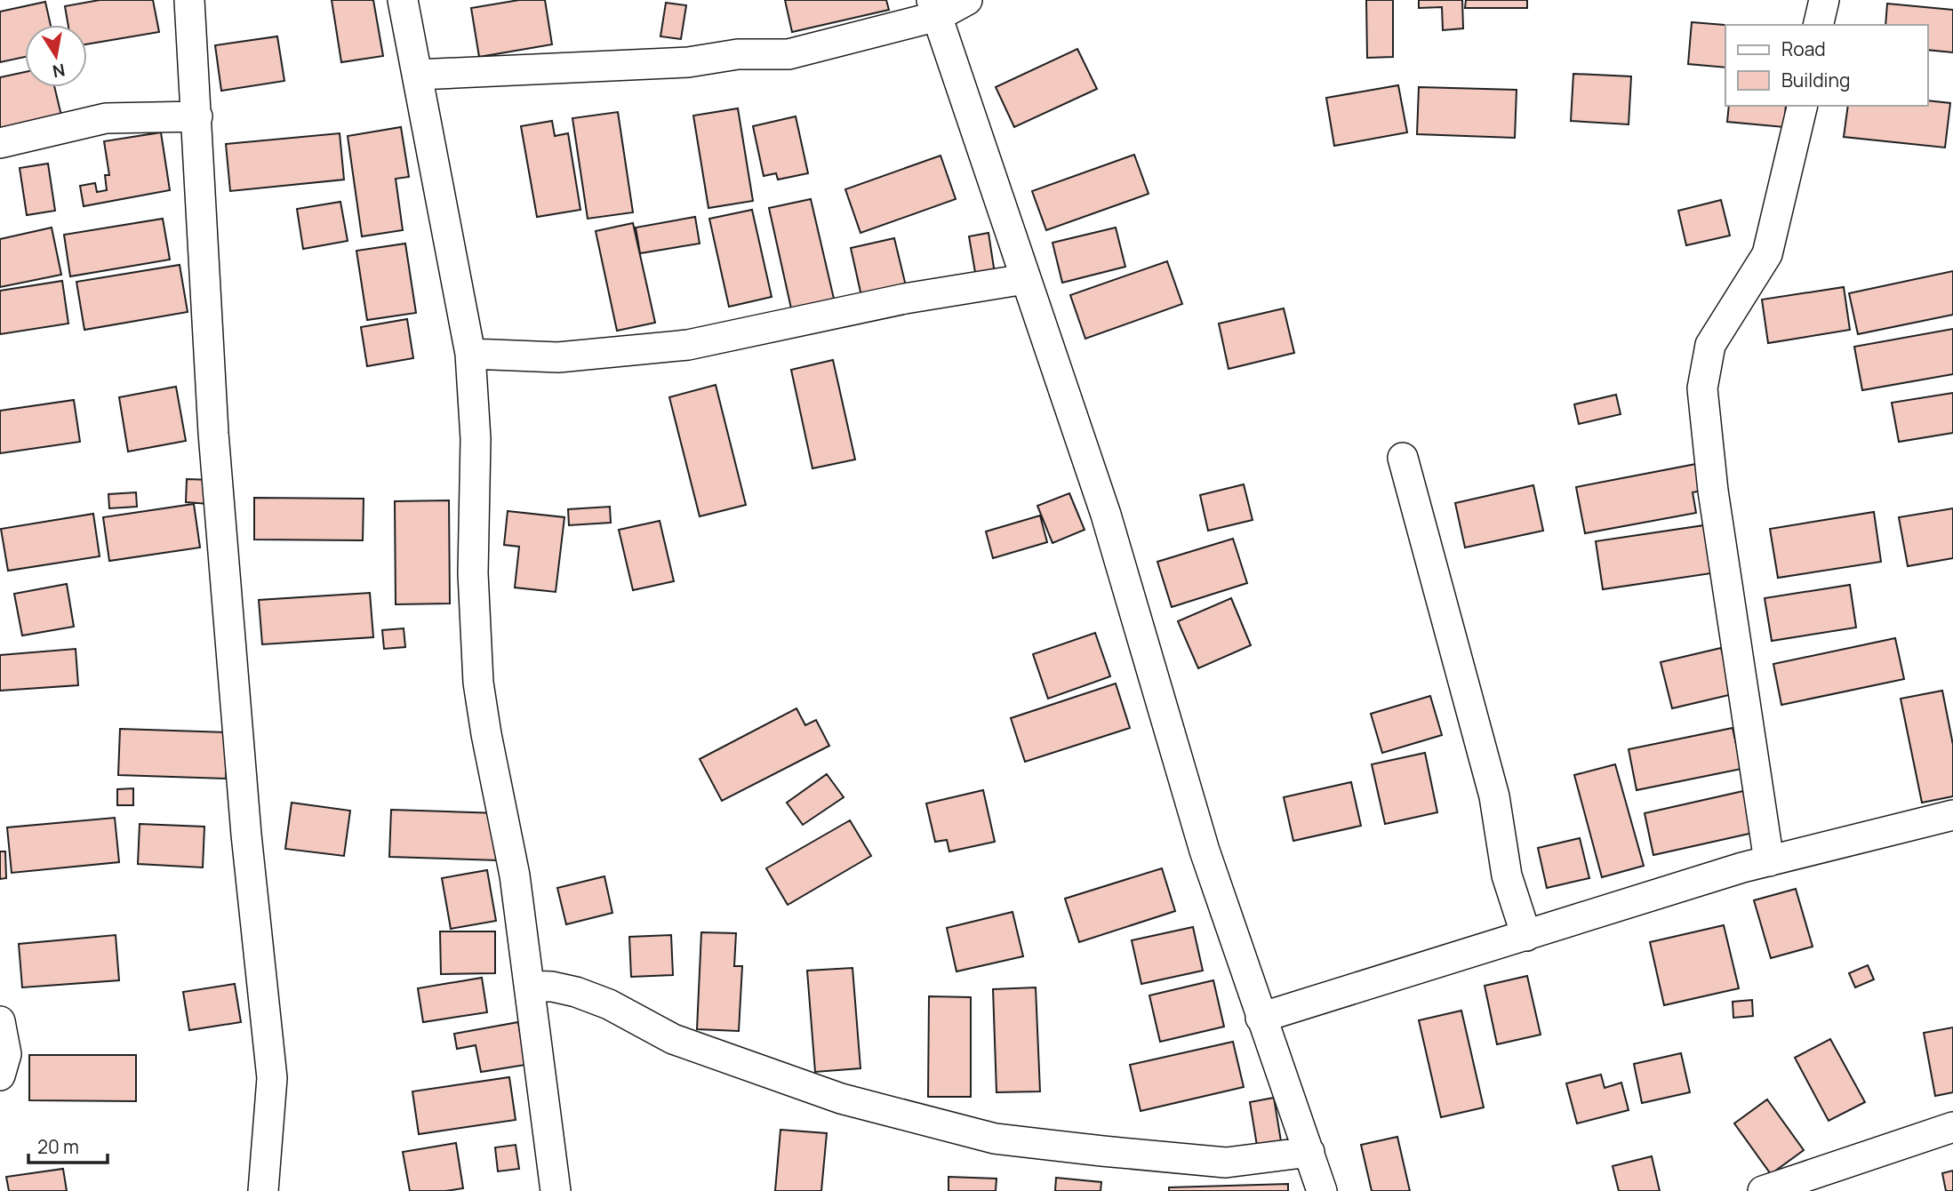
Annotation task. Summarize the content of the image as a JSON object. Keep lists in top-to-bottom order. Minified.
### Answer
{"legend":["Road","Building"],"scale_bar":"20 m","north":"bottom"}
